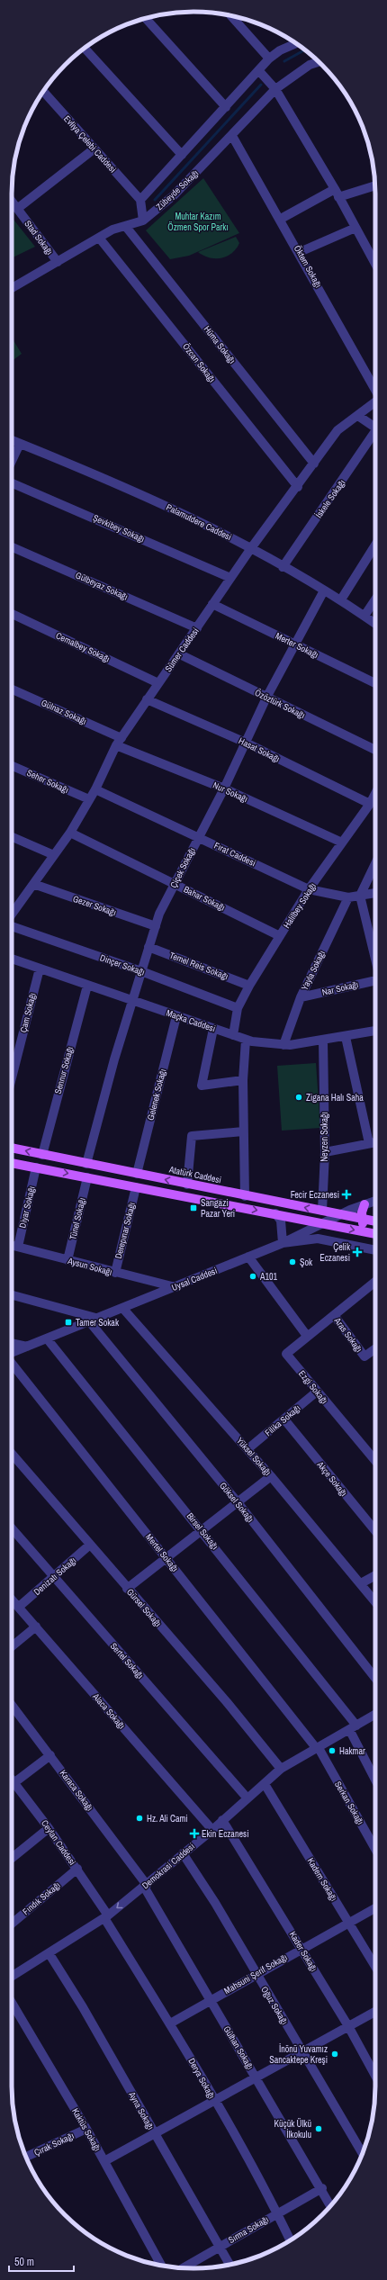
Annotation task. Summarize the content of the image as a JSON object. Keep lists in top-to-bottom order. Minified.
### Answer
{"streets":{"main road":["Atatürk Caddesi"],"street":["Evliya Çelebi Caddesi","Zübeyde Sokağı","Stad Sokağı","Öktem Sokağı","Hüma Sokağı","Özcan Sokağı","İskele Sokağı","Palamutdere Caddesi","Şevkibey Sokağı","Gülbeyaz Sokağı","Merter Sokağı","Cemalbey Sokağı","Sümer Caddesi","Özöztürk Sokağı","Gülnaz Sokağı","Hasat Sokağı","Seher Sokağı","Nur Sokağı","Fırat Caddesi","Çiçek Sokağı","Bahar Sokağı","Gezer Sokağı","Halilbey Sokağı","Dinçer Sokağı","Temel Reis Sokağı","Yayla Sokağı","Nar Sokağı","Çam Sokağı","Maçka Caddesi","Sennur Sokağı","Gelenek Sokağı","Neyzen Sokağı","Diyar Sokağı","Tünel Sokağı","Derepınar Sokağı","Aysun Sokağı","Uysal Caddesi","Aras Sokağı","Ezgi Sokağı","Filika Sokağı","Yüksel Sokağı","Akçe Sokağı","Göksel Sokağı","Birsel Sokağı","Mertel Sokağı","Denizatı Sokağı","Gürsel Sokağı","Sertel Sokağı","Alaca Sokağı","Karaca Sokağı","Serkan Sokağı","Ceylan Caddesi","Demokrasi Caddesi","Kadem Sokağı","Fındık Sokağı","Kader Sokağı","Mahsuni Şerif Sokağı","Oğuz Sokağı","Gülhan Sokağı","Derya Sokağı","Ayna Sokağı","Kaktüs Sokağı","Çırak Sokağı","Sırma Sokağı"]},"crossings":[["Zübeyde Sokağı","Stad Sokağı"],["Zübeyde Sokağı","Öktem Sokağı"],["Zübeyde Sokağı","Hüma Sokağı"],["Zübeyde Sokağı","Özcan Sokağı"],["Hüma Sokağı","Sümer Caddesi"],["Özcan Sokağı","Sümer Caddesi"],["İskele Sokağı","Palamutdere Caddesi"],["Palamutdere Caddesi","Sümer Caddesi"],["Palamutdere Caddesi","Çiçek Sokağı"],["Şevkibey Sokağı","Sümer Caddesi"],["Gülbeyaz Sokağı","Sümer Caddesi"],["Merter Sokağı","Sümer Caddesi"],["Merter Sokağı","Çiçek Sokağı"],["Cemalbey Sokağı","Sümer Caddesi"],["Sümer Caddesi","Özöztürk Sokağı"],["Sümer Caddesi","Gülnaz Sokağı"],["Sümer Caddesi","Hasat Sokağı"],["Sümer Caddesi","Seher Sokağı"],["Sümer Caddesi","Nur Sokağı"],["Sümer Caddesi","Fırat Caddesi"],["Sümer Caddesi","Bahar Sokağı"],["Sümer Caddesi","Gezer Sokağı"],["Özöztürk Sokağı","Çiçek Sokağı"],["Gülnaz Sokağı","Nur Sokağı"],["Hasat Sokağı","Çiçek Sokağı"],["Hasat Sokağı","Halilbey Sokağı"],["Nur Sokağı","Çiçek Sokağı"],["Nur Sokağı","Halilbey Sokağı"],["Fırat Caddesi","Çiçek Sokağı"],["Fırat Caddesi","Halilbey Sokağı"],["Fırat Caddesi","Yayla Sokağı"],["Çiçek Sokağı","Bahar Sokağı"],["Çiçek Sokağı","Gezer Sokağı"],["Çiçek Sokağı","Dinçer Sokağı"],["Çiçek Sokağı","Temel Reis Sokağı"],["Çiçek Sokağı","Maçka Caddesi"],["Çiçek Sokağı","Atatürk Caddesi"],["Bahar Sokağı","Halilbey Sokağı"],["Halilbey Sokağı","Dinçer Sokağı"],["Halilbey Sokağı","Temel Reis Sokağı"],["Halilbey Sokağı","Maçka Caddesi"],["Yayla Sokağı","Nar Sokağı"],["Yayla Sokağı","Maçka Caddesi"],["Çam Sokağı","Maçka Caddesi"],["Maçka Caddesi","Sennur Sokağı"],["Maçka Caddesi","Gelenek Sokağı"],["Maçka Caddesi","Neyzen Sokağı"],["Sennur Sokağı","Atatürk Caddesi"],["Gelenek Sokağı","Atatürk Caddesi"],["Neyzen Sokağı","Atatürk Caddesi"],["Atatürk Caddesi","Uysal Caddesi"],["Diyar Sokağı","Aysun Sokağı"],["Tünel Sokağı","Aysun Sokağı"],["Derepınar Sokağı","Aysun Sokağı"],["Aysun Sokağı","Uysal Caddesi"],["Uysal Caddesi","Yüksel Sokağı"],["Uysal Caddesi","Göksel Sokağı"],["Uysal Caddesi","Birsel Sokağı"],["Aras Sokağı","Ezgi Sokağı"],["Ezgi Sokağı","Filika Sokağı"],["Filika Sokağı","Yüksel Sokağı"],["Filika Sokağı","Akçe Sokağı"],["Birsel Sokağı","Demokrasi Caddesi"],["Mertel Sokağı","Serkan Sokağı"],["Mertel Sokağı","Demokrasi Caddesi"],["Denizatı Sokağı","Gürsel Sokağı"],["Denizatı Sokağı","Sertel Sokağı"],["Denizatı Sokağı","Alaca Sokağı"],["Gürsel Sokağı","Demokrasi Caddesi"],["Sertel Sokağı","Demokrasi Caddesi"],["Alaca Sokağı","Demokrasi Caddesi"],["Karaca Sokağı","Demokrasi Caddesi"],["Karaca Sokağı","Gülhan Sokağı"],["Serkan Sokağı","Demokrasi Caddesi"],["Ceylan Caddesi","Demokrasi Caddesi"],["Ceylan Caddesi","Fındık Sokağı"],["Ceylan Caddesi","Derya Sokağı"],["Demokrasi Caddesi","Kadem Sokağı"],["Demokrasi Caddesi","Kader Sokağı"],["Demokrasi Caddesi","Gülhan Sokağı"],["Demokrasi Caddesi","Derya Sokağı"],["Demokrasi Caddesi","Ayna Sokağı"],["Kadem Sokağı","Mahsuni Şerif Sokağı"],["Kader Sokağı","Mahsuni Şerif Sokağı"],["Mahsuni Şerif Sokağı","Oğuz Sokağı"],["Mahsuni Şerif Sokağı","Gülhan Sokağı"],["Mahsuni Şerif Sokağı","Derya Sokağı"],["Gülhan Sokağı","Sırma Sokağı"],["Derya Sokağı","Sırma Sokağı"],["Ayna Sokağı","Sırma Sokağı"],["Kaktüs Sokağı","Çırak Sokağı"]],"parks":["Muhtar Kazım Özmen Spor Parkı"],"places":{"other":["Zigana Halı Saha","Şok","A101","Hakmar","Hz. Ali Cami","İnönü Yuvamız Sancaktepe Kreşi","Küçük Ülkü İlkokulu"],"health":["Fecir Eczanesi","Çelik Eczanesi","Ekin Eczanesi"],"transit":["Sarıgazi Pazar Yeri","Tamer Sokak"]},"scale_bar":"50 m"}
